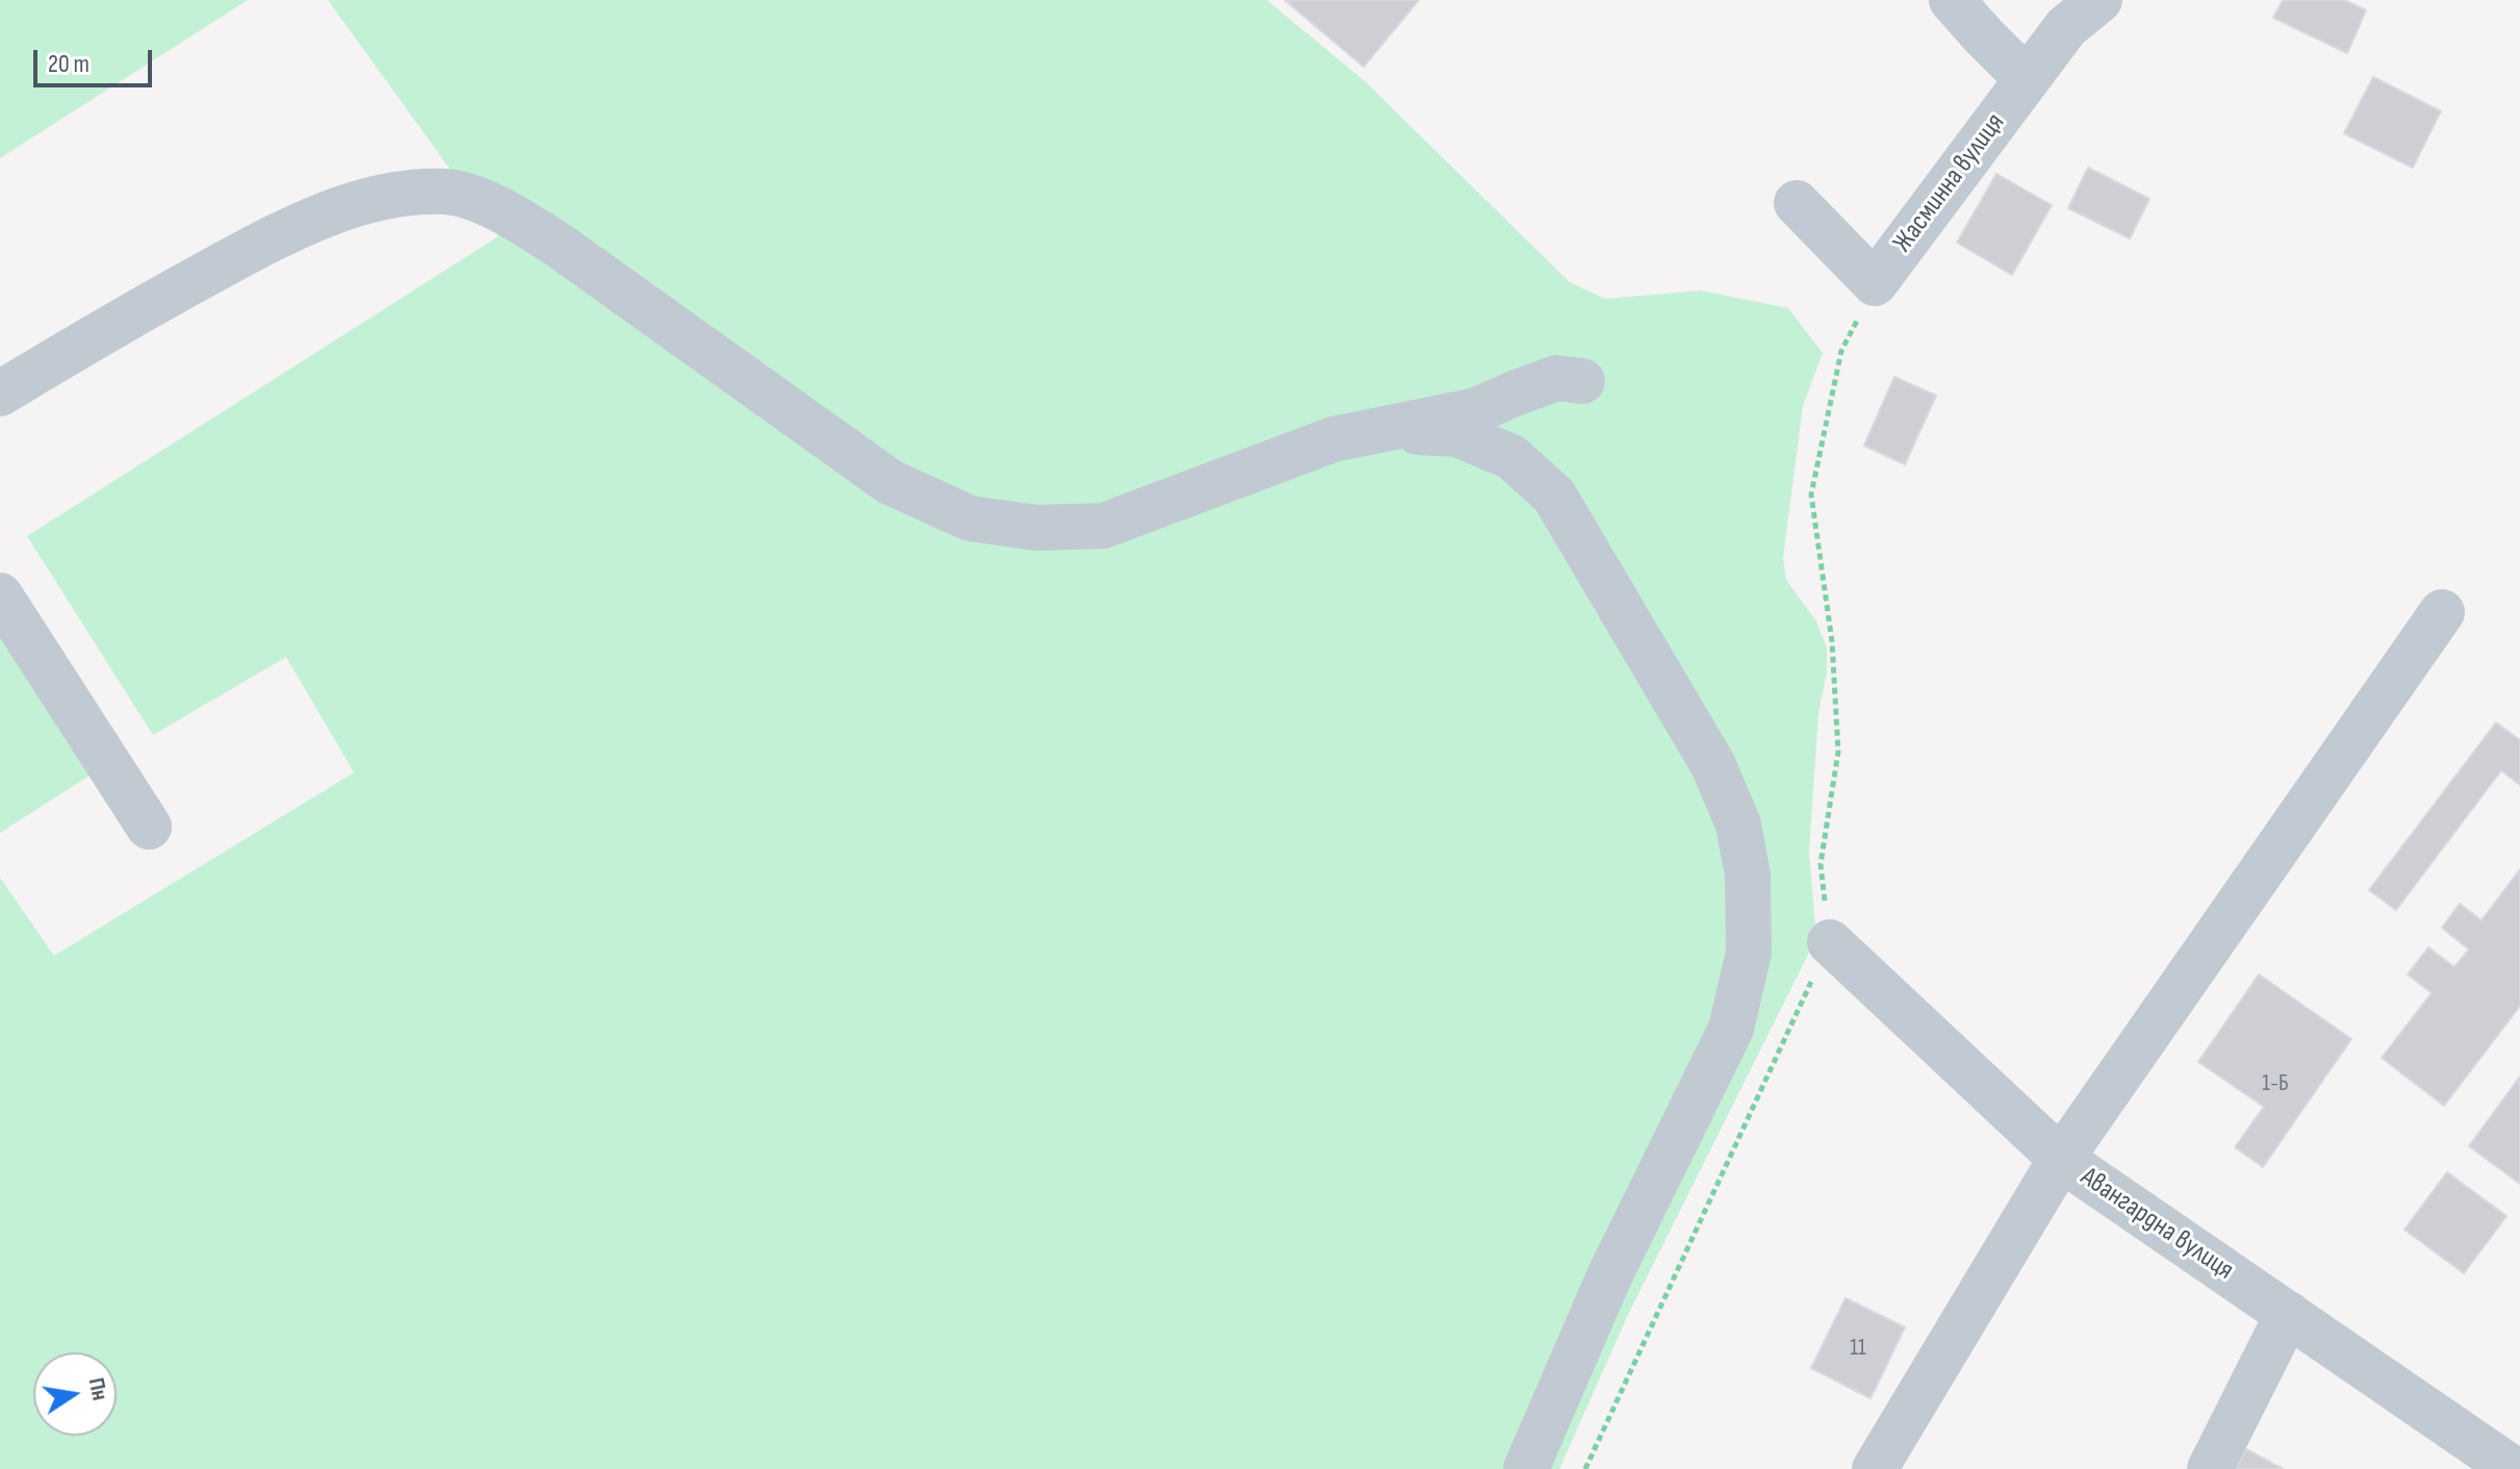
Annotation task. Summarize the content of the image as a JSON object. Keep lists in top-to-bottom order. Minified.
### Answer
{"streets":{"street":["Жасминна вулиця","Авангардна вулиця"]},"house_numbers":["1-Б","11"],"scale_bar":"20 m","north":"right"}
